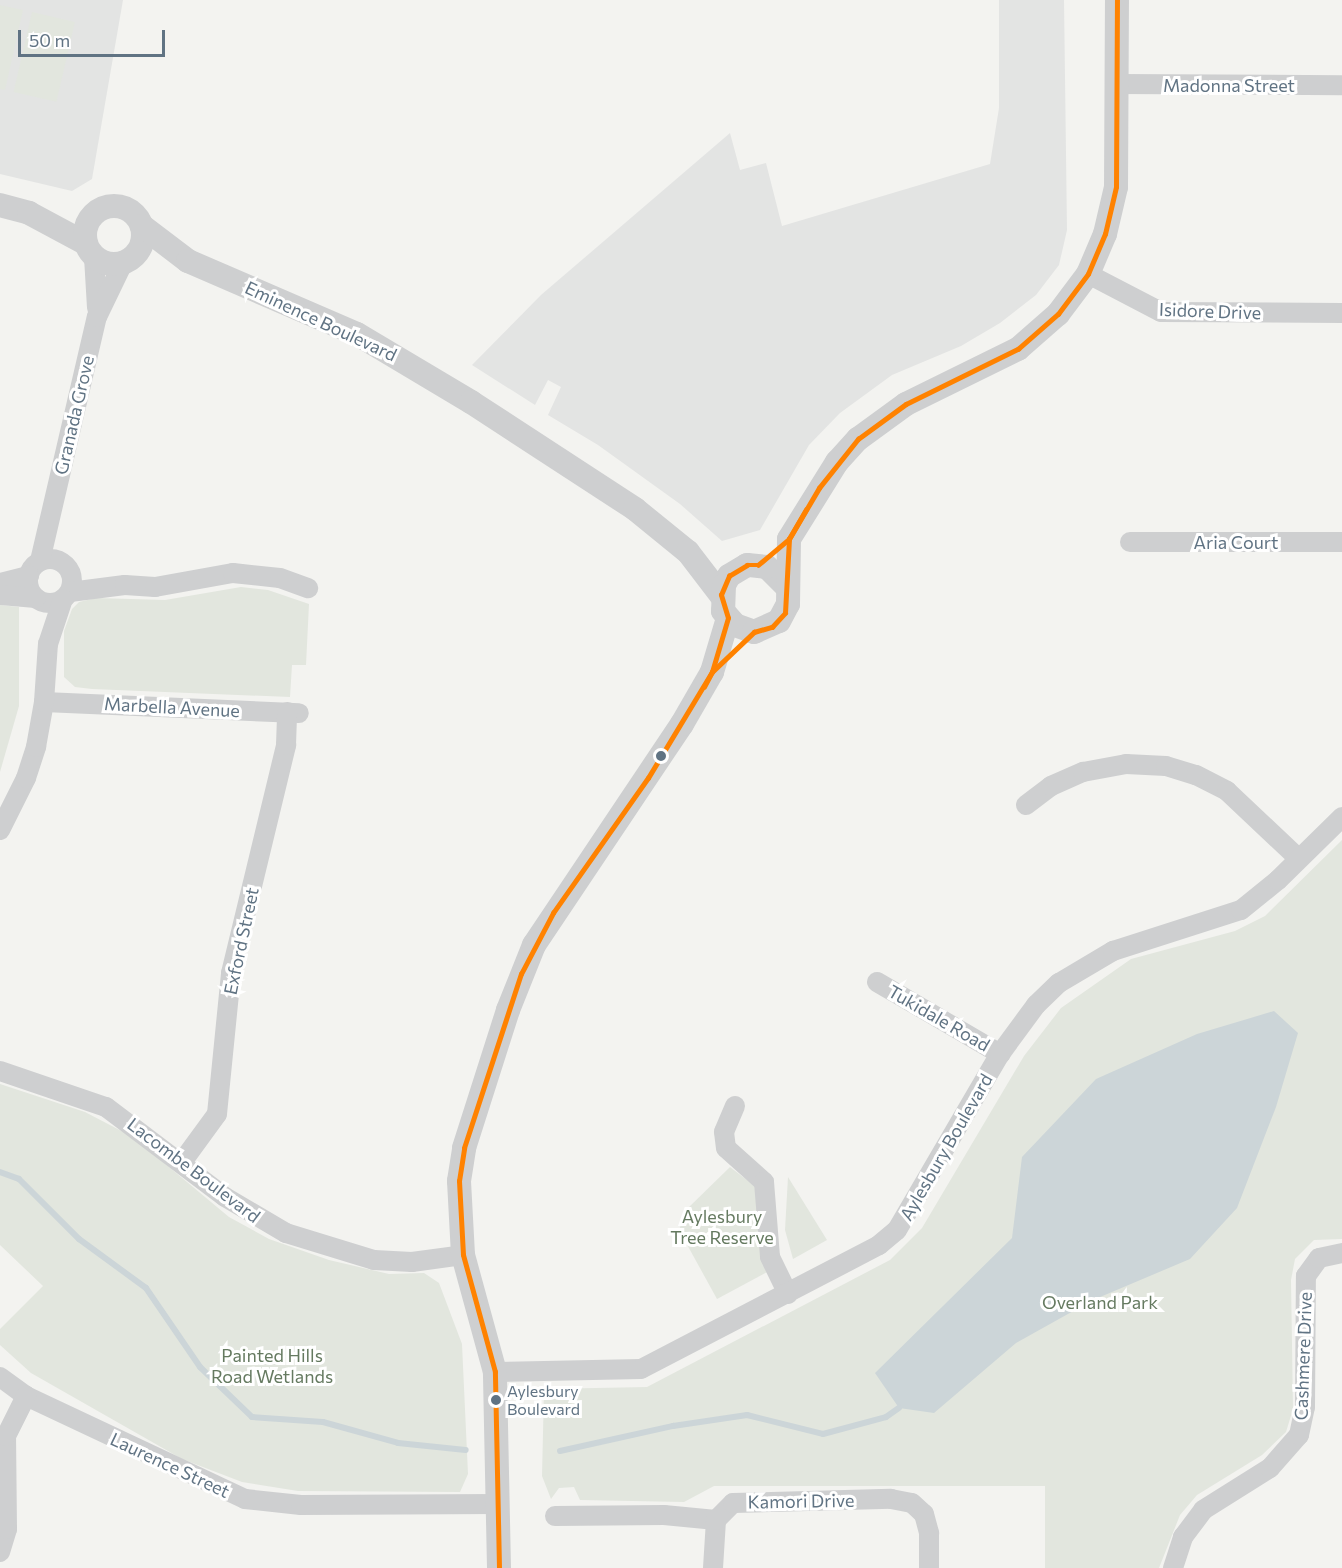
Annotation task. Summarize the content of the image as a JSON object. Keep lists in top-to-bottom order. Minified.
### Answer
{"streets":{"street":["Madonna Street","Isidore Drive","Eminence Boulevard","Granada Grove","Aria Court","Marbella Avenue","Exford Street","Tukidale Road","Aylesbury Boulevard","Lacombe Boulevard","Cashmere Drive","Laurence Street","Kamori Drive"]},"crossings":[["Eminence Boulevard","Granada Grove"],["Marbella Avenue","Exford Street"],["Exford Street","Lacombe Boulevard"],["Tukidale Road","Aylesbury Boulevard"]],"parks":["Aylesbury Tree Reserve","Overland Park","Painted Hills Road Wetlands"],"places":["Aylesbury Boulevard"],"scale_bar":"50 m"}
